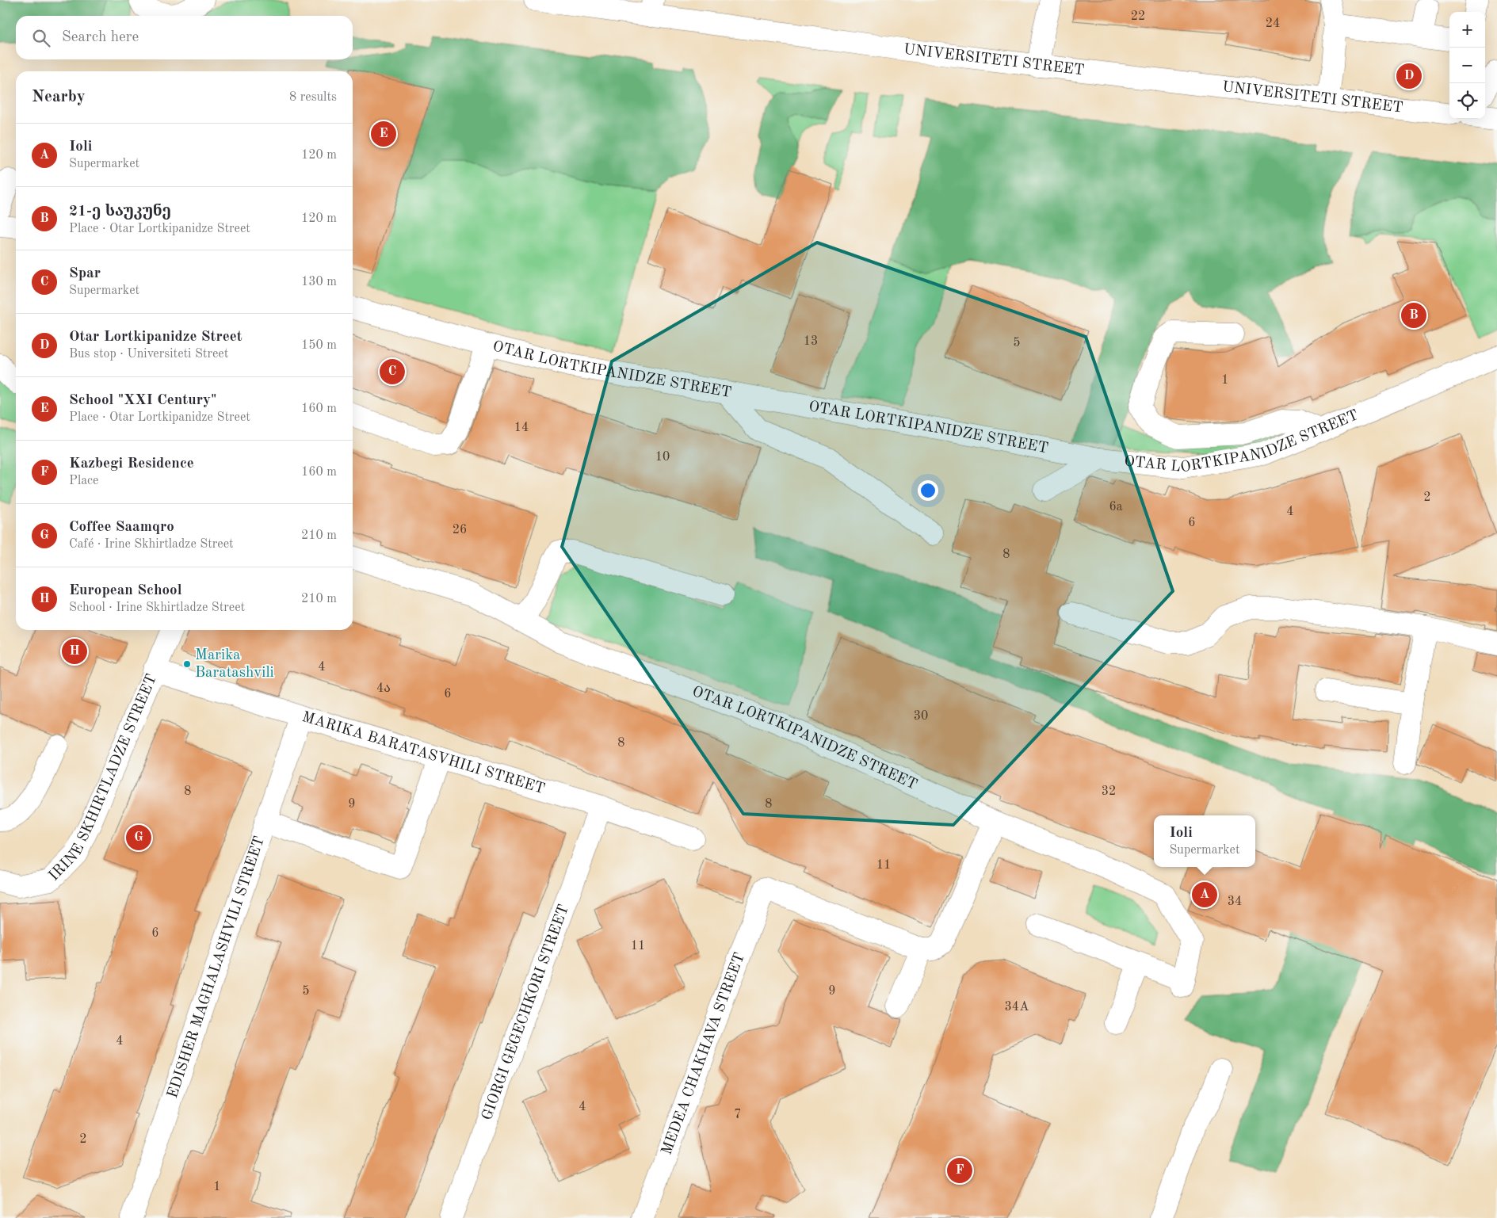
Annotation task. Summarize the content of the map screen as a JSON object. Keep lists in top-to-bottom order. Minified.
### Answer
{"streets":{"street":["UNIVERSITETI STREET","OTAR LORTKIPANIDZE STREET","MARIKA BARATASVHILI STREET","IRINE SKHIRTLADZE STREET","EDISHER MAGHALASHVILI STREET","GIORGI GEGECHKORI STREET","MEDEA CHAKHAVA STREET"]},"crossings":[["MARIKA BARATASVHILI STREET","IRINE SKHIRTLADZE STREET"],["MARIKA BARATASVHILI STREET","EDISHER MAGHALASHVILI STREET"],["MARIKA BARATASVHILI STREET","GIORGI GEGECHKORI STREET"]],"places":["Marika Baratashvili"],"house_numbers":["22","24","13","5","1","14","10","2","6a","4","6","26","8","4","4ა","6","30","8","8","32","9","8","11","34","6","11","5","9","34A","4","4","7","2","1"],"page":{"map_buttons":["+","−"],"search":"Search here","pins":["D","E","B","C","H","G","A","F"],"heading":["Nearby","8 results"],"list":[{"mark":"A","name":"Ioli","note":"Supermarket","value":"120 m"},{"mark":"B","name":"21-ე საუკუნე","note":"Place · Otar Lortkipanidze Street","value":"120 m"},{"mark":"C","name":"Spar","note":"Supermarket","value":"130 m"},{"mark":"D","name":"Otar Lortkipanidze Street","note":"Bus stop · Universiteti Street","value":"150 m"},{"mark":"E","name":"School \"XXI Century\"","note":"Place · Otar Lortkipanidze Street","value":"160 m"},{"mark":"F","name":"Kazbegi Residence","note":"Place","value":"160 m"},{"mark":"G","name":"Coffee Saamqro","note":"Café · Irine Skhirtladze Street","value":"210 m"},{"mark":"H","name":"European School","note":"School · Irine Skhirtladze Street","value":"210 m"}],"popup":["Ioli","Supermarket"]}}
